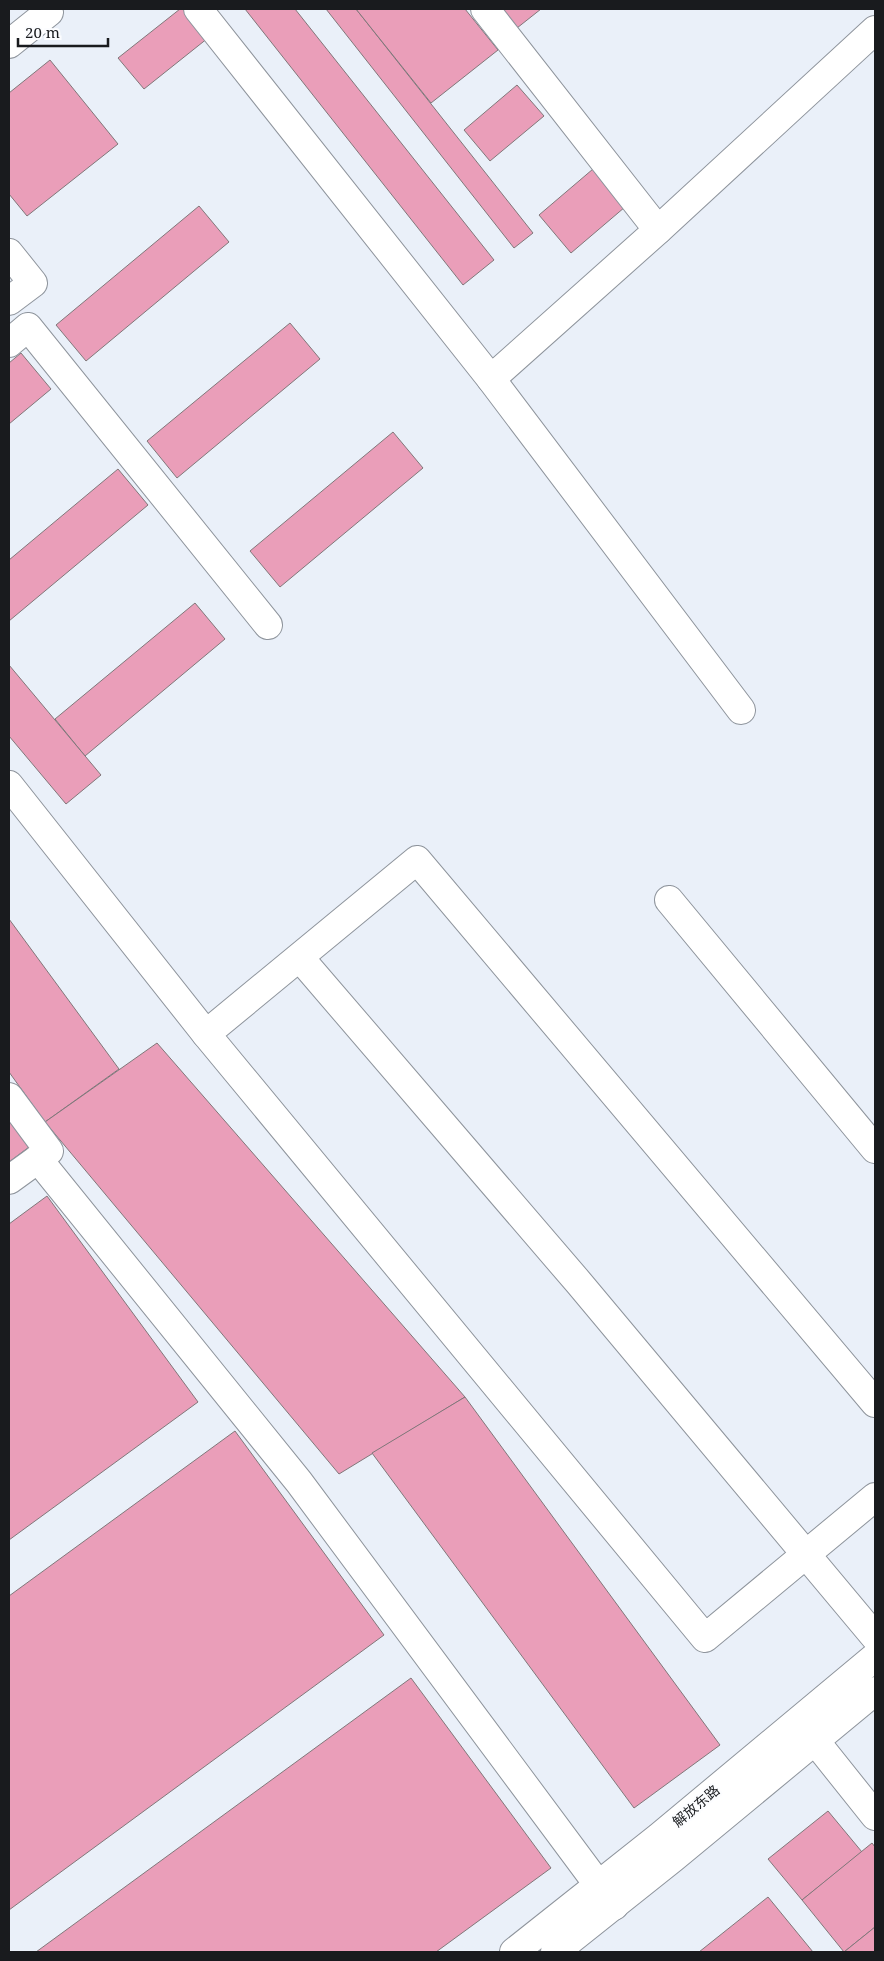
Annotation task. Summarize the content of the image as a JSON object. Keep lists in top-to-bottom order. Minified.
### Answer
{"streets":{"street":["解放东路"]},"scale_bar":"20 m"}
